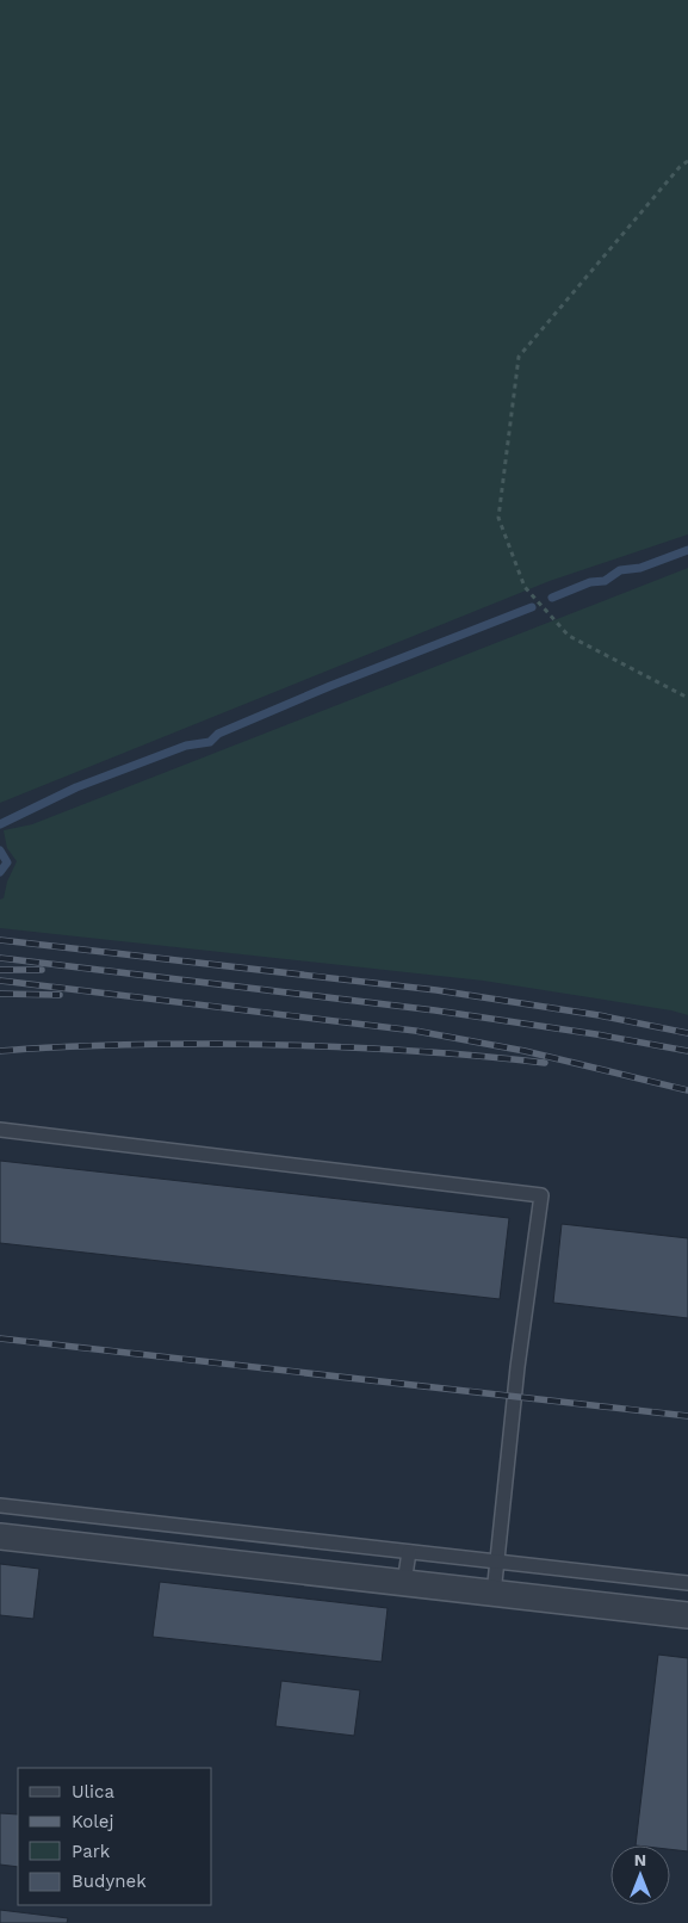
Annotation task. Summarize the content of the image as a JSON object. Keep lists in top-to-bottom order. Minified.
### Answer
{"legend":["Ulica","Kolej","Park","Budynek"],"north":"top"}
